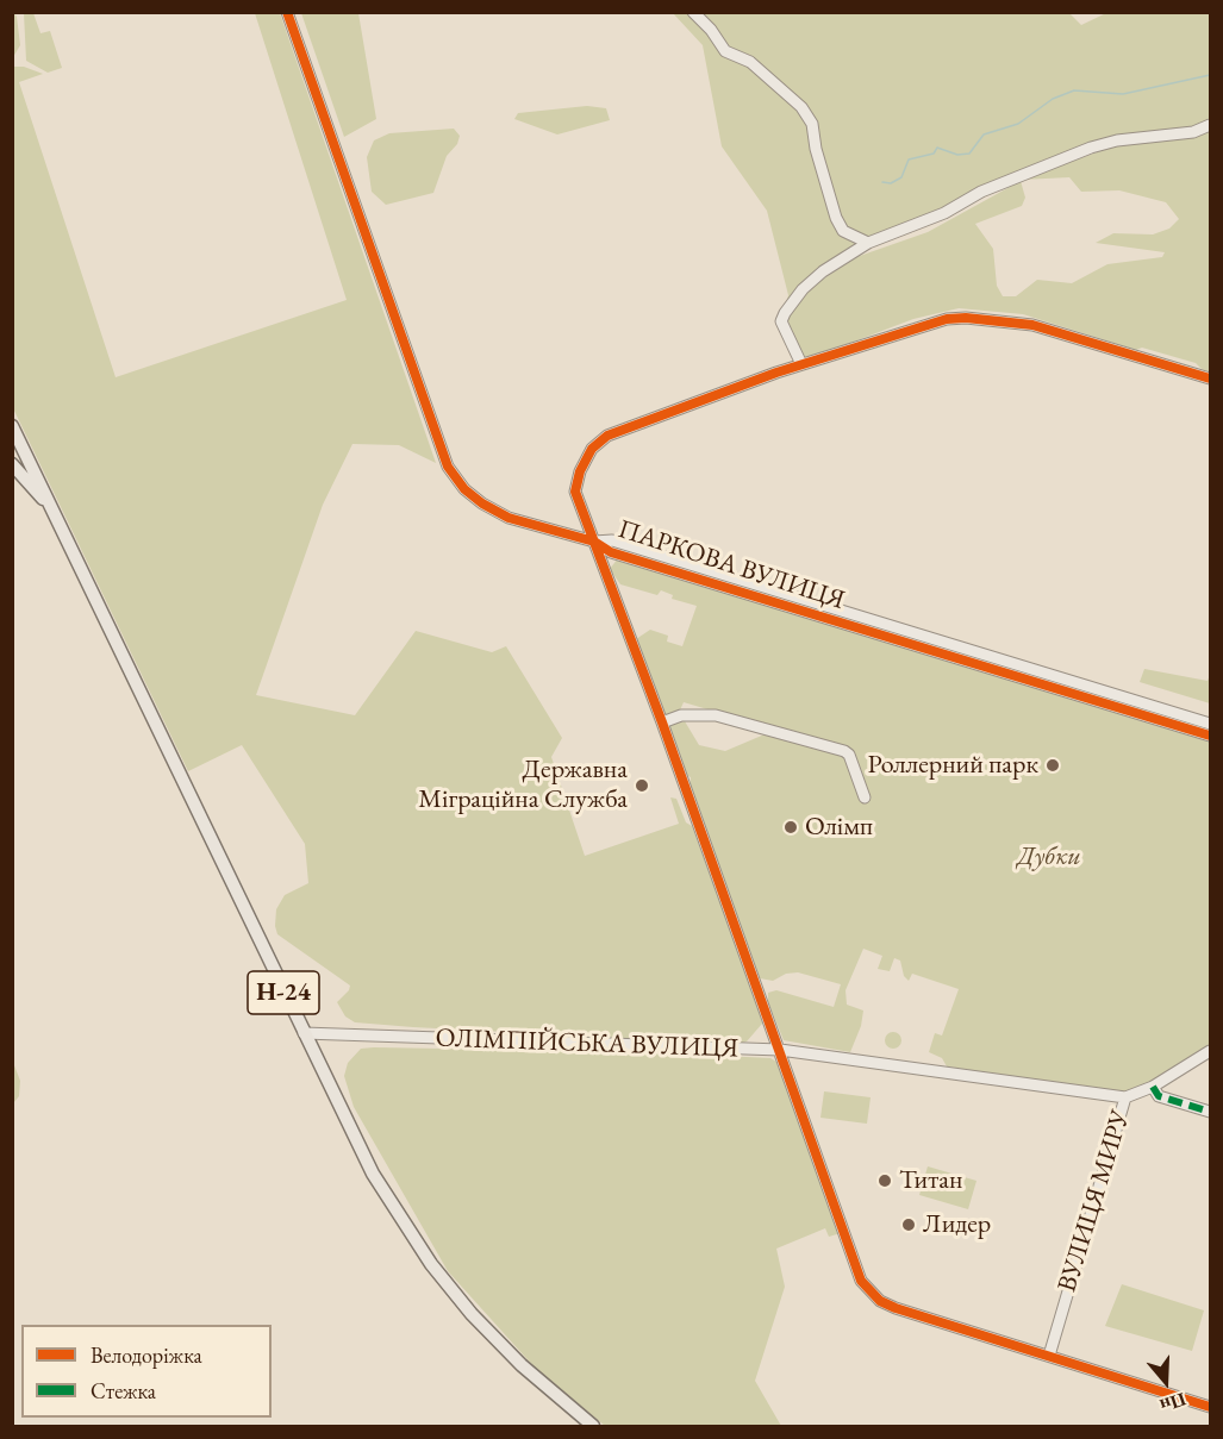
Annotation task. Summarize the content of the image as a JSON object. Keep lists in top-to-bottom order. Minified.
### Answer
{"streets":{"main road":["Н-24"],"street":["ПАРКОВА ВУЛИЦЯ","ОЛІМПІЙСЬКА ВУЛИЦЯ","ВУЛИЦЯ МИРУ"]},"crossings":[["ПАРКОВА ВУЛИЦЯ","ОЛІМПІЙСЬКА ВУЛИЦЯ"],["ПАРКОВА ВУЛИЦЯ","ВУЛИЦЯ МИРУ"],["Н-24","ОЛІМПІЙСЬКА ВУЛИЦЯ"],["ОЛІМПІЙСЬКА ВУЛИЦЯ","ВУЛИЦЯ МИРУ"]],"parks":["Дубки"],"places":["Роллерний парк","Державна Міграційна Служба","Олімп","Титан","Лидер"],"legend":["Велодоріжка","Стежка"],"north":"bottom"}
